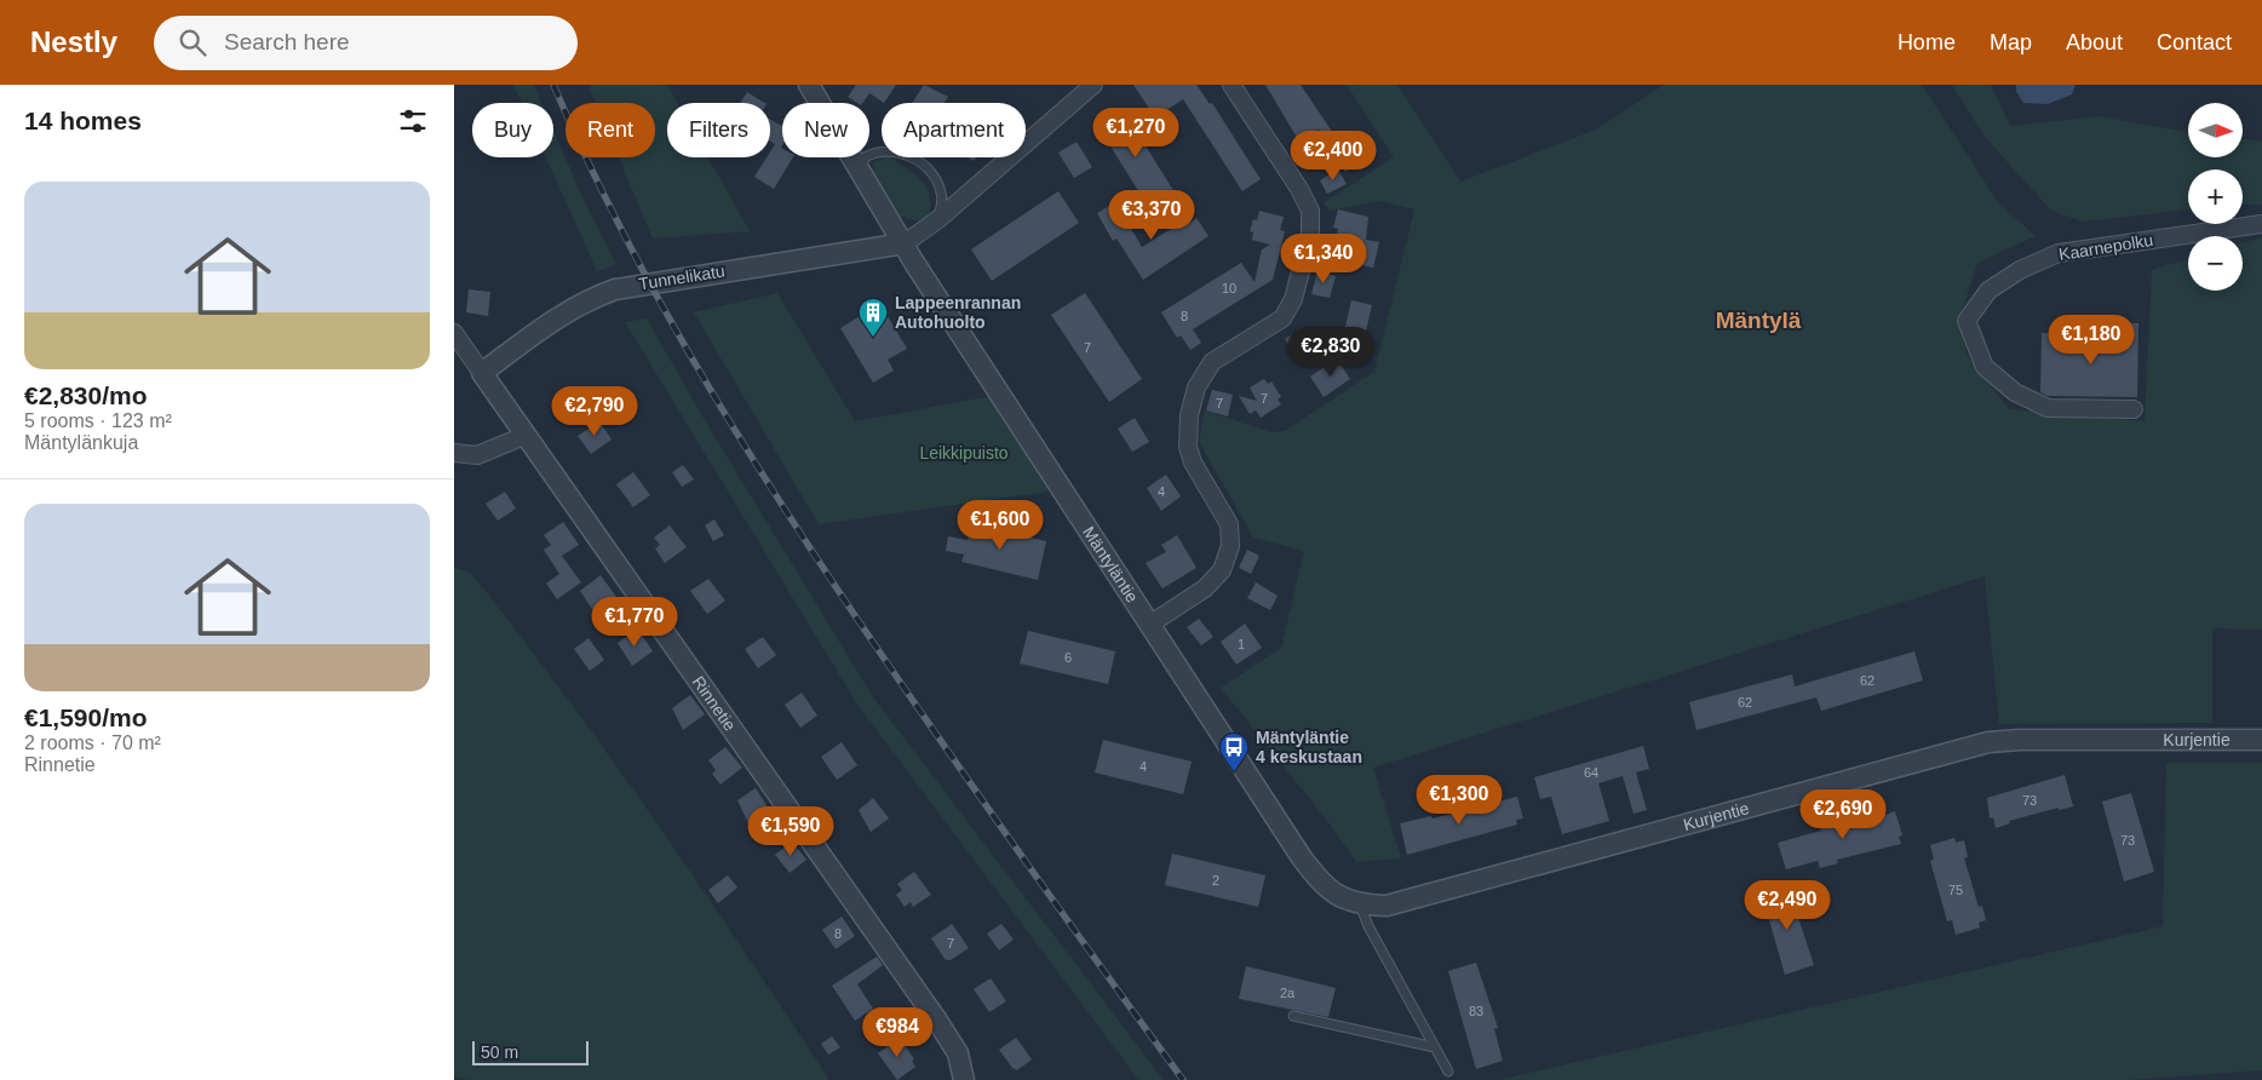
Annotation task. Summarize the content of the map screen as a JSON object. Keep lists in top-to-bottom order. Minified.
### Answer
{"streets":{"street":["Kaarnepolku","Tunnelikatu","Mäntyläntie","Rinnetie","Kurjentie"]},"crossings":[["Tunnelikatu","Mäntyläntie"],["Tunnelikatu","Rinnetie"],["Mäntyläntie","Kurjentie"]],"districts":["Mäntylä"],"parks":["Leikkipuisto"],"places":{"building":["Lappeenrannan Autohuolto"],"bus stop":["Mäntyläntie 4 keskustaan"]},"house_numbers":["10","8","7","7","7","4","1","6","62","62","4","64","73","73","2","75","8","7","2a","83"],"scale_bar":"50 m","north":"right","page":{"header":"Nestly","search":"Search here","nav":["Home","Map","About","Contact"],"heading":"14 homes","map_buttons":["+","−"],"chip":["Buy","Rent","Filters","New","Apartment"],"price":["€1,270","€2,400","€3,370","€1,340","€1,180","€2,830","€2,790","€1,600","€1,770","€1,300","€2,690","€1,590","€2,490","€984"],"list":[{"name":"€2,830/mo","note":"5 rooms · 123 m² · Mäntylänkuja"},{"name":"€1,590/mo","note":"2 rooms · 70 m² · Rinnetie"}],"scale":"50 m"}}
